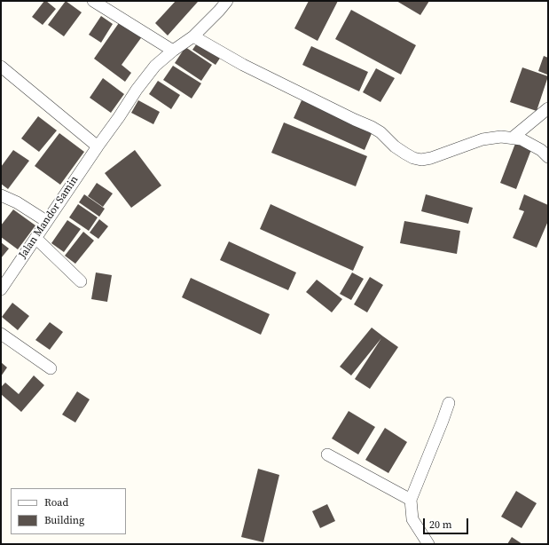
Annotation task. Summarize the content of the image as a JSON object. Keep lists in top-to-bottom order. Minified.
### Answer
{"streets":{"street":["Jalan Mandor Samin"]},"legend":["Road","Building"],"scale_bar":"20 m"}
